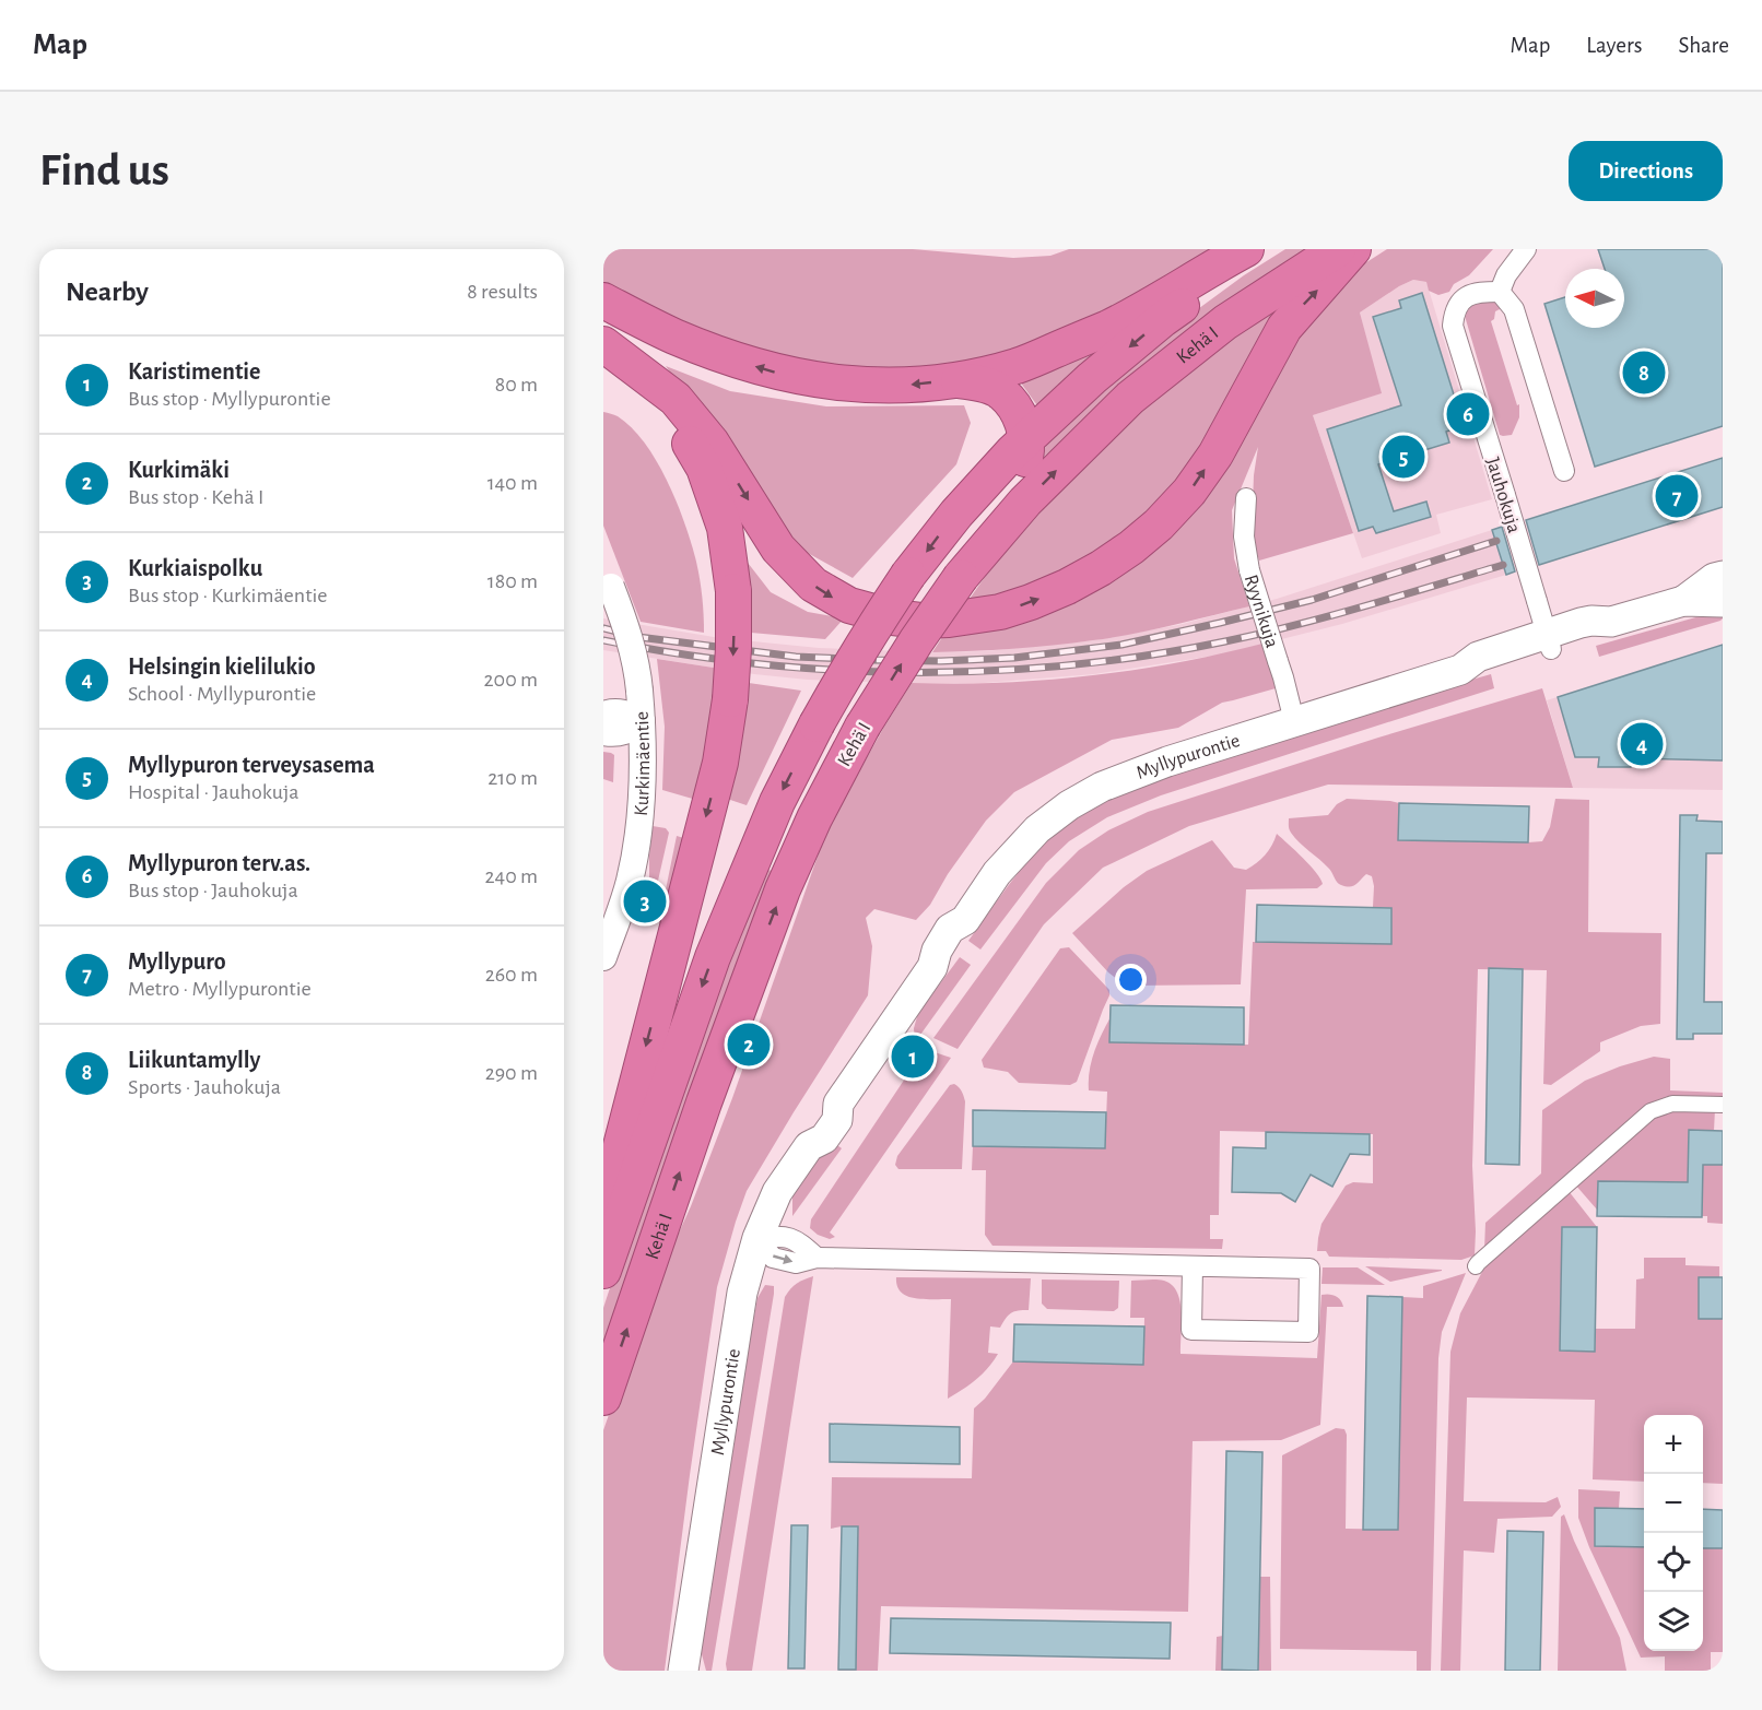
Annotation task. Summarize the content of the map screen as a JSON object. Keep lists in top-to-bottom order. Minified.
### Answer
{"streets":{"highway":["Kehä I"],"main road":["Myllypurontie"],"street":["Jauhokuja","Ryynikuja","Kurkimäentie"]},"crossings":[["Jauhokuja","Myllypurontie"],["Ryynikuja","Myllypurontie"]],"north":"left","page":{"header":"Map","nav":["Map","Layers","Share"],"buttons":"Directions","title":"Find us","heading":["Nearby","8 results"],"list":[{"mark":"1","name":"Karistimentie","note":"Bus stop · Myllypurontie","value":"80 m"},{"mark":"2","name":"Kurkimäki","note":"Bus stop · Kehä I","value":"140 m"},{"mark":"3","name":"Kurkiaispolku","note":"Bus stop · Kurkimäentie","value":"180 m"},{"mark":"4","name":"Helsingin kielilukio","note":"School · Myllypurontie","value":"200 m"},{"mark":"5","name":"Myllypuron terveysasema","note":"Hospital · Jauhokuja","value":"210 m"},{"mark":"6","name":"Myllypuron terv.as.","note":"Bus stop · Jauhokuja","value":"240 m"},{"mark":"7","name":"Myllypuro","note":"Metro · Myllypurontie","value":"260 m"},{"mark":"8","name":"Liikuntamylly","note":"Sports · Jauhokuja","value":"290 m"}],"pins":["8","6","5","7","4","3","2","1"],"map_buttons":["+","−"]}}
